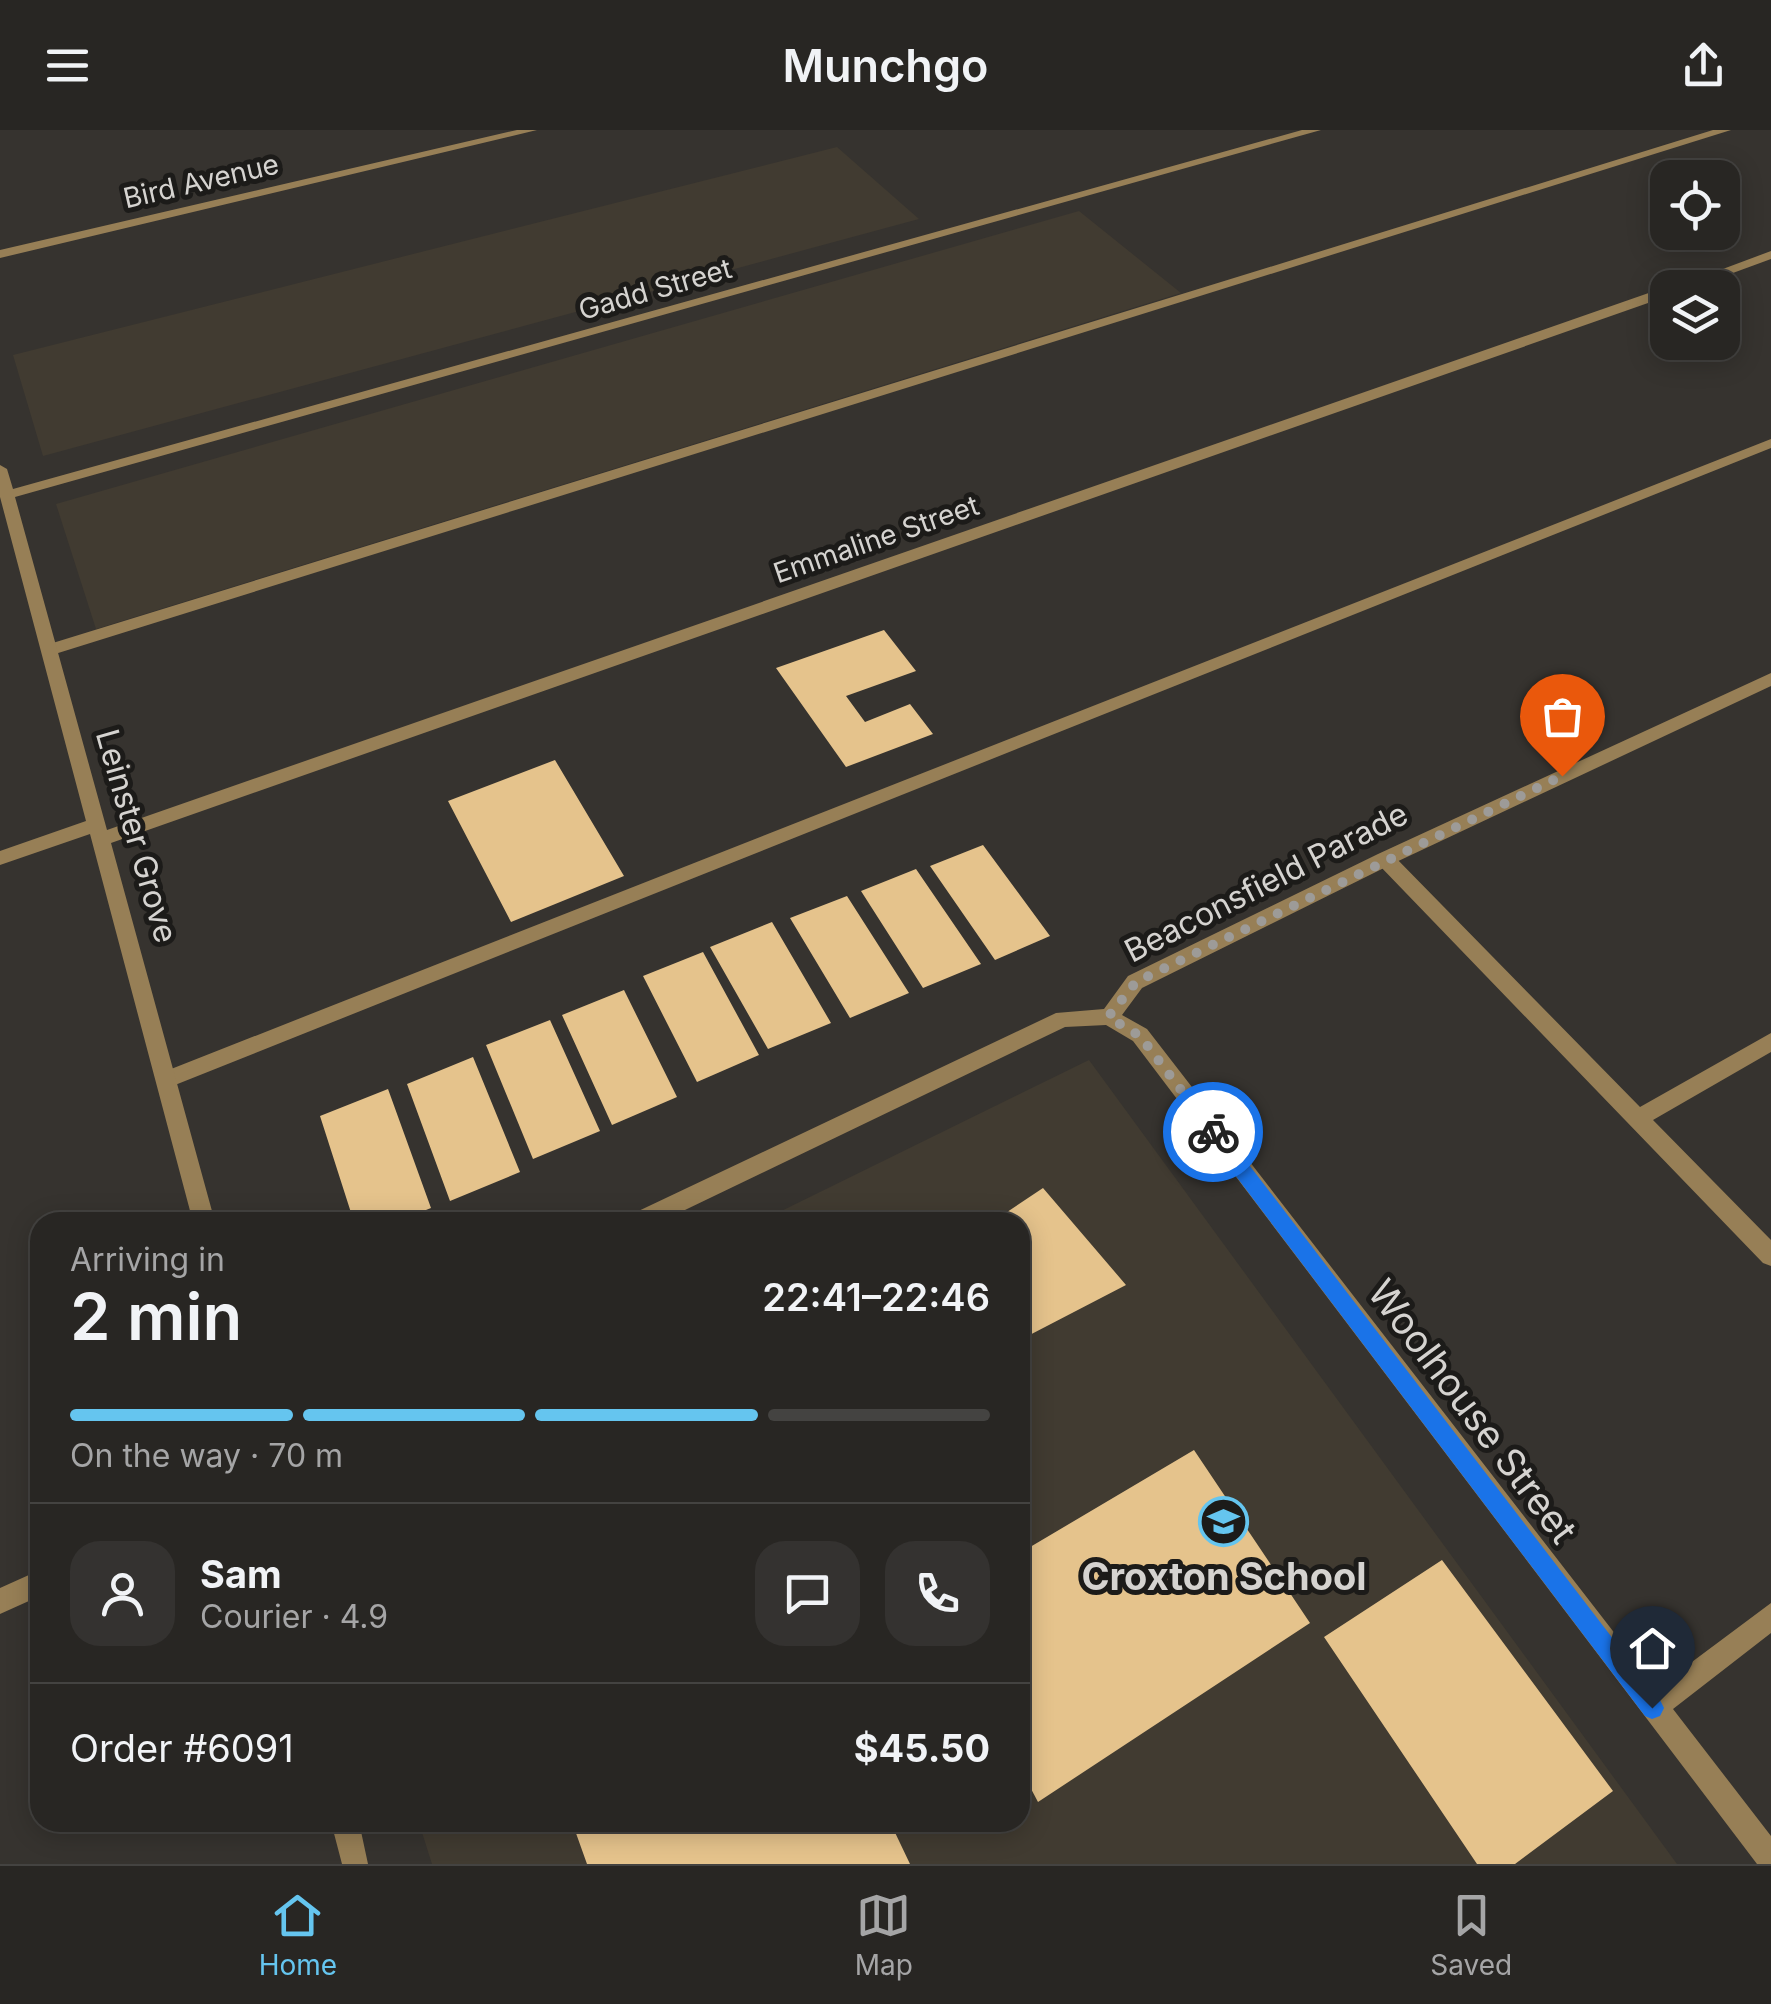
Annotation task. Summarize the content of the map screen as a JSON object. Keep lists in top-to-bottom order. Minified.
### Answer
{"streets":{"street":["Bird Avenue","Gadd Street","Emmaline Street","Leinster Grove","Beaconsfield Parade","Woolhouse Street"]},"crossings":[["Gadd Street","Leinster Grove"],["Emmaline Street","Leinster Grove"],["Beaconsfield Parade","Woolhouse Street"]],"places":{"school or university":["Croxton School"]},"page":{"header":"Munchgo","heading":["2 min","Arriving in","22:41–22:46"],"panel":["Sam","Courier · 4.9","Order #6091","$45.50"],"bar":"On the way · 70 m","tabs":["Home","Map","Saved"]}}
